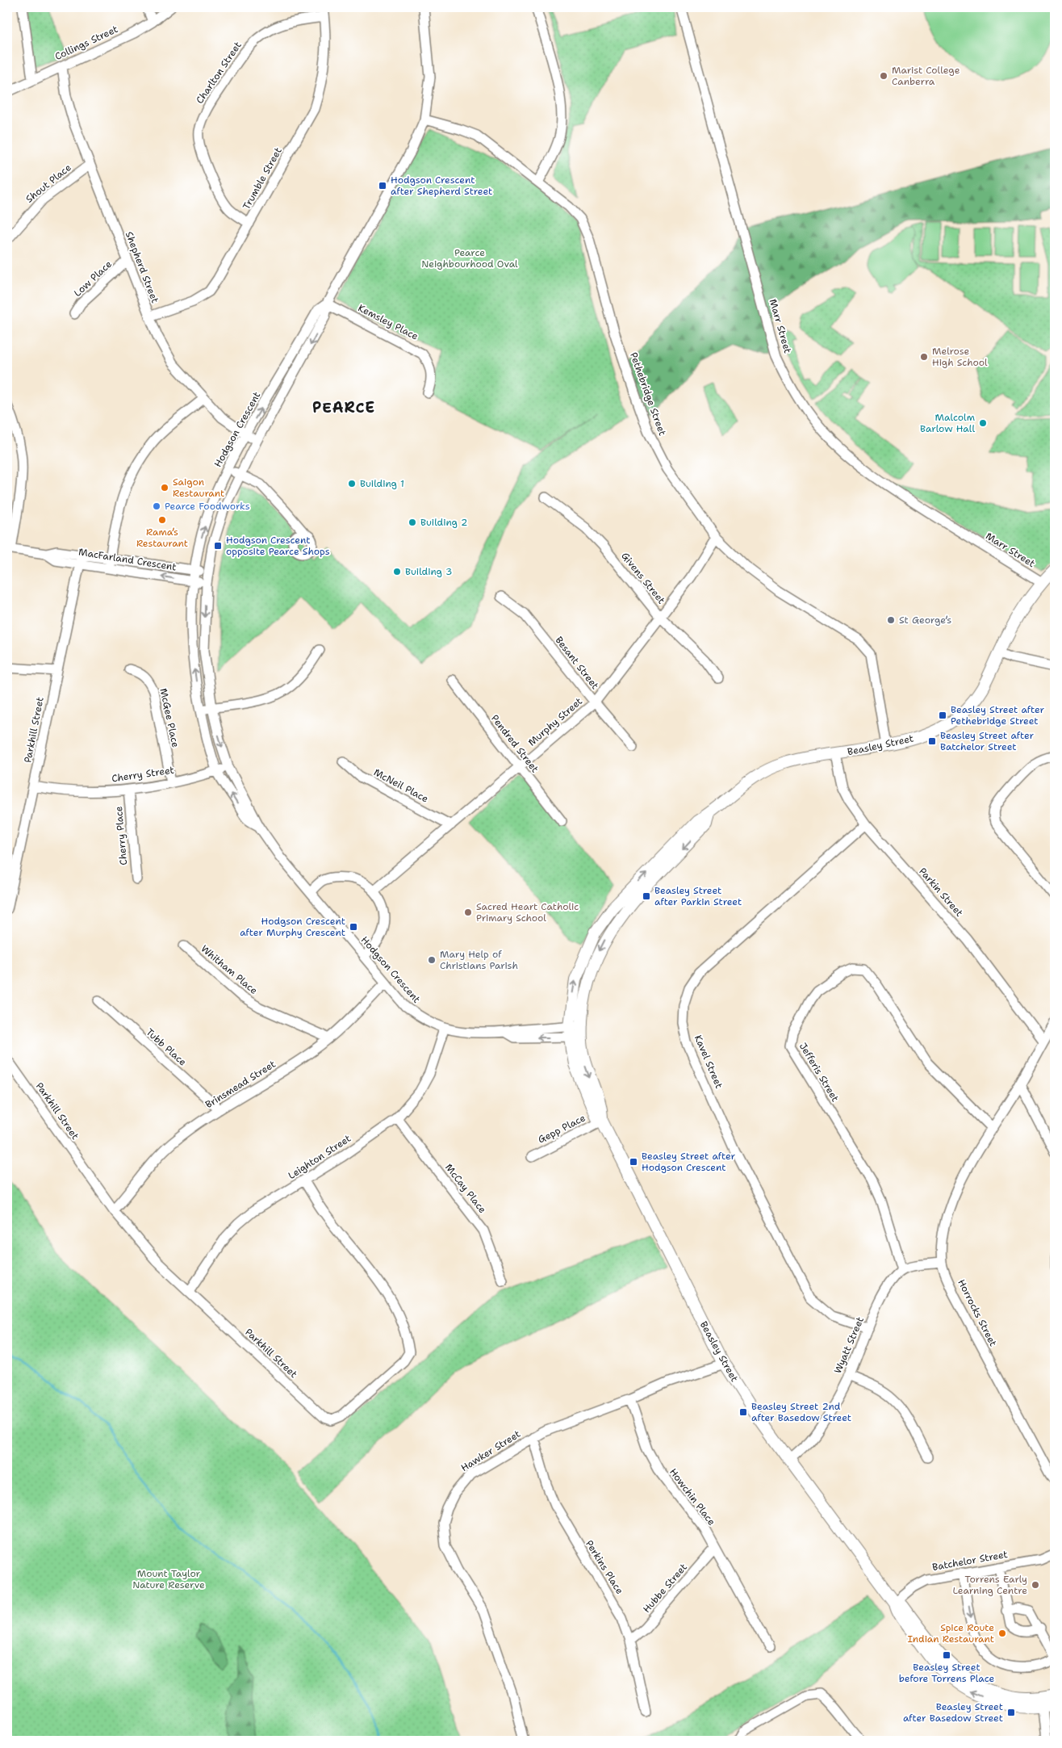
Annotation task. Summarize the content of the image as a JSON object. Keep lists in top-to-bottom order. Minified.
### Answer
{"streets":{"main road":["Beasley Street"],"street":["Collings Street","Charlton Street","Trumble Street","Shout Place","Shepherd Street","Low Place","Kemsley Place","Marr Street","Pethebridge Street","Hodgson Crescent","MacFarland Crescent","Givens Street","Besant Street","McGee Place","Murphy Street","Parkhill Street","Pendred Street","Cherry Street","McNeil Place","Cherry Place","Parkin Street","Whitham Place","Tubb Place","Kavel Street","Jefferis Street","Brinsmead Street","Gepp Place","Leighton Street","McCay Place","Horrocks Street","Wyatt Street","Hawker Street","Howchin Place","Batchelor Street","Perkins Place","Hubbe Street"]},"crossings":[["Collings Street","Shepherd Street"],["Charlton Street","Trumble Street"],["Trumble Street","Shepherd Street"],["Shout Place","Shepherd Street"],["Shepherd Street","Low Place"],["Shepherd Street","Hodgson Crescent"],["Kemsley Place","Hodgson Crescent"],["Marr Street","Beasley Street"],["Pethebridge Street","Hodgson Crescent"],["Pethebridge Street","Murphy Street"],["Pethebridge Street","Beasley Street"],["Hodgson Crescent","MacFarland Crescent"],["Hodgson Crescent","Beasley Street"],["Hodgson Crescent","Cherry Street"],["Hodgson Crescent","Brinsmead Street"],["Hodgson Crescent","Leighton Street"],["MacFarland Crescent","Parkhill Street"],["Givens Street","Murphy Street"],["Besant Street","Murphy Street"],["McGee Place","Cherry Street"],["Murphy Street","Pendred Street"],["Murphy Street","McNeil Place"],["Parkhill Street","Cherry Street"],["Parkhill Street","Brinsmead Street"],["Parkhill Street","Leighton Street"],["Beasley Street","Parkin Street"],["Beasley Street","Gepp Place"],["Beasley Street","Wyatt Street"],["Beasley Street","Hawker Street"],["Beasley Street","Batchelor Street"],["Cherry Street","Cherry Place"],["Parkin Street","Kavel Street"],["Parkin Street","Horrocks Street"],["Whitham Place","Brinsmead Street"],["Tubb Place","Brinsmead Street"],["Kavel Street","Wyatt Street"],["Jefferis Street","Horrocks Street"],["Jefferis Street","Wyatt Street"],["Leighton Street","McCay Place"],["Hawker Street","Howchin Place"],["Hawker Street","Perkins Place"],["Howchin Place","Hubbe Street"],["Perkins Place","Hubbe Street"]],"districts":["PEARCE"],"parks":["Pearce Neighbourhood Oval","Mount Taylor Nature Reserve"],"places":{"other":["Marist College Canberra","Melrose High School","Malcolm Barlow Hall","Building 1","Saigon Restaurant","Pearce Foodworks","Rama’s Restaurant","Building 2","Building 3","St George’s","Sacred Heart Catholic Primary School","Mary Help of Christians Parish","Torrens Early Learning Centre","Spice Route Indian Restaurant"],"transit":["Hodgson Crescent after Shepherd Street","Hodgson Crescent opposite Pearce Shops","Beasley Street after Pethebridge Street","Beasley Street after Batchelor Street","Beasley Street after Parkin Street","Hodgson Crescent after Murphy Crescent","Beasley Street after Hodgson Crescent","Beasley Street 2nd after Basedow Street","Beasley Street before Torrens Place","Beasley Street after Basedow Street"]}}
